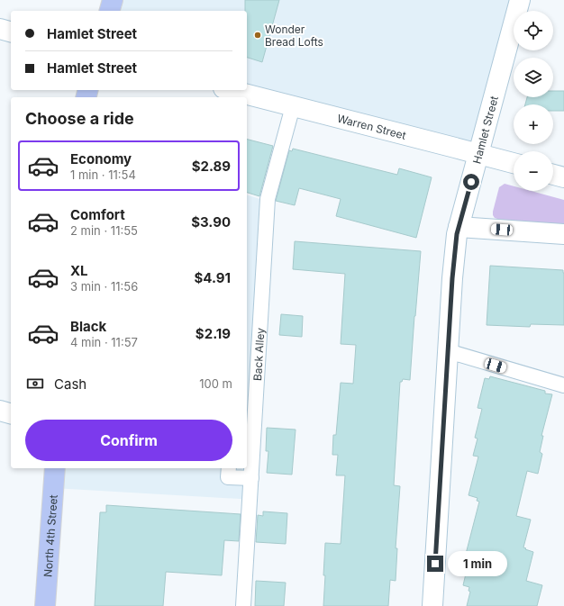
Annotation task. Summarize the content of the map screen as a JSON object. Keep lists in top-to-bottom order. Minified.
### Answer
{"streets":{"main road":["North 4th Street"],"street":["Warren Street","Hamlet Street"],"lane":["Back Alley"]},"crossings":[["Warren Street","Hamlet Street"],["Warren Street","Back Alley"]],"places":["Wonder Bread Lofts"],"page":{"map_buttons":["+","−"],"banner":["Hamlet Street","Hamlet Street"],"heading":"Choose a ride","list":[{"name":"Economy","note":"1 min · 11:54","value":"$2.89"},{"name":"Comfort","note":"2 min · 11:55","value":"$3.90"},{"name":"XL","note":"3 min · 11:56","value":"$4.91"},{"name":"Black","note":"4 min · 11:57","value":"$2.19"}],"pay":["Cash","100 m"],"buttons":"Confirm","bubble":"1 min"}}
